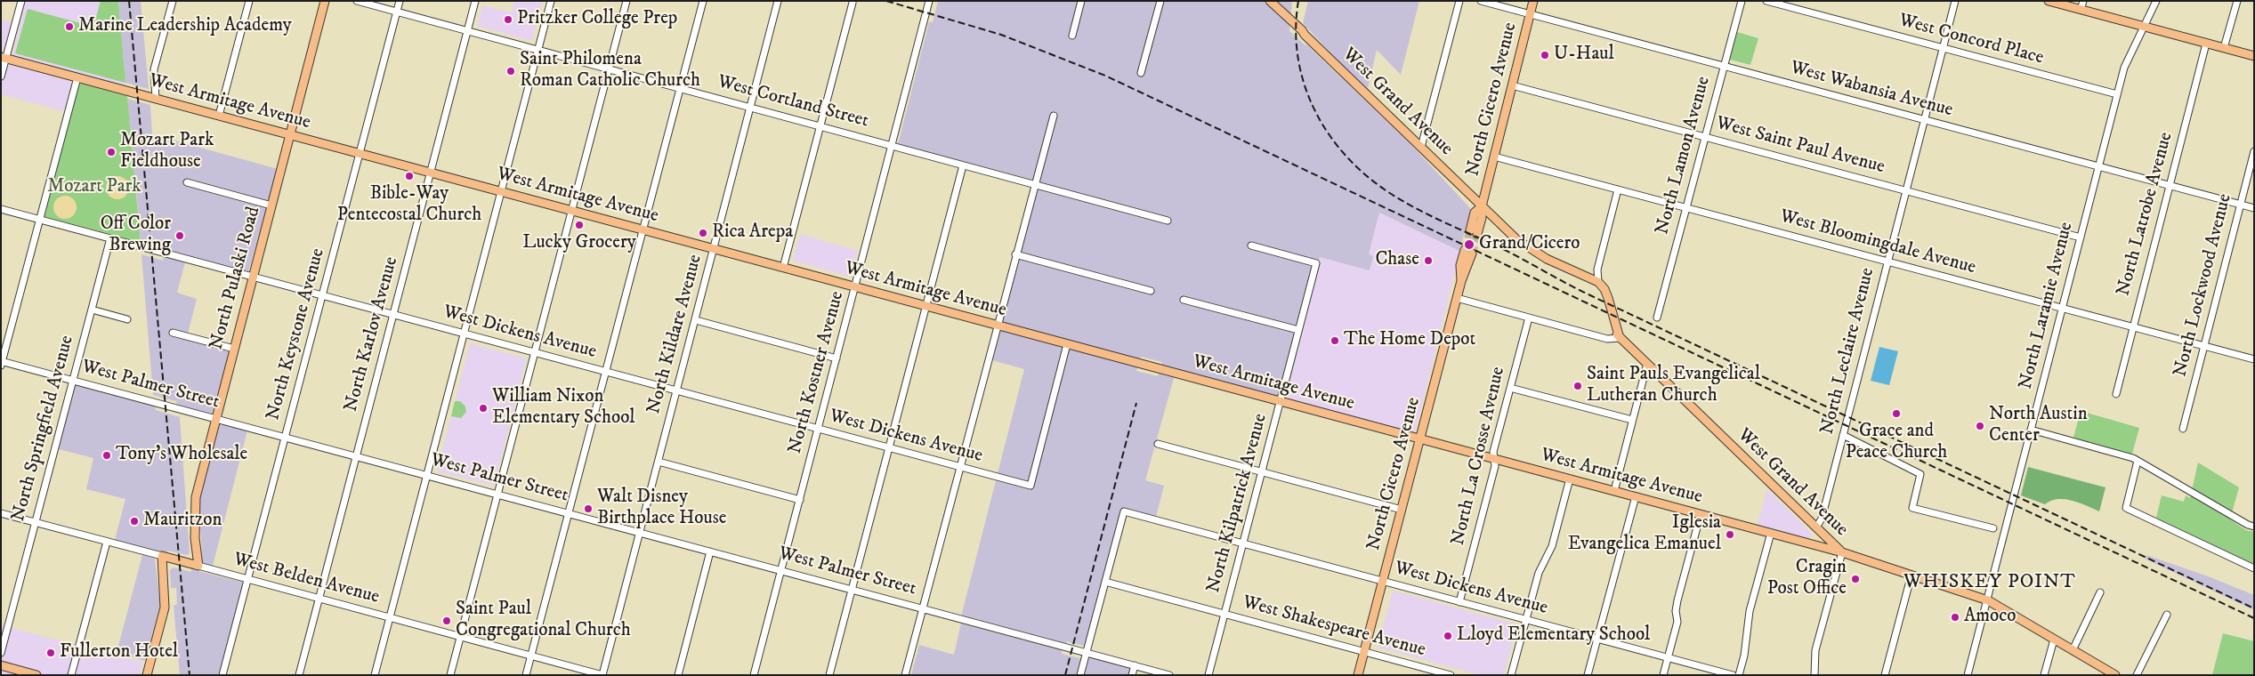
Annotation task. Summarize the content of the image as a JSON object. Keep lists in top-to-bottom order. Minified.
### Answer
{"streets":{"main road":["North Cicero Avenue","West Armitage Avenue","West Grand Avenue","North Pulaski Road","West Belden Avenue"],"street":["West Concord Place","West Wabansia Avenue","West Cortland Street","West Saint Paul Avenue","North Lamon Avenue","North Latrobe Avenue","West Bloomingdale Avenue","North Lockwood Avenue","North Laramie Avenue","West Dickens Avenue","North Keystone Avenue","North Karlov Avenue","North Kildare Avenue","North Leclaire Avenue","North Kostner Avenue","West Palmer Street","North Springfield Avenue","North La Crosse Avenue","North Kilpatrick Avenue","West Shakespeare Avenue"]},"crossings":[["West Concord Place","North Laramie Avenue"],["West Concord Place","North Leclaire Avenue"],["West Wabansia Avenue","North Cicero Avenue"],["West Wabansia Avenue","North Lamon Avenue"],["West Wabansia Avenue","North Latrobe Avenue"],["West Wabansia Avenue","North Lockwood Avenue"],["West Wabansia Avenue","North Laramie Avenue"],["West Wabansia Avenue","North Leclaire Avenue"],["North Cicero Avenue","West Armitage Avenue"],["North Cicero Avenue","West Grand Avenue"],["North Cicero Avenue","West Saint Paul Avenue"],["North Cicero Avenue","West Bloomingdale Avenue"],["North Cicero Avenue","West Dickens Avenue"],["North Cicero Avenue","West Shakespeare Avenue"],["West Armitage Avenue","West Grand Avenue"],["West Armitage Avenue","North Pulaski Road"],["West Armitage Avenue","West Dickens Avenue"],["West Armitage Avenue","North Keystone Avenue"],["West Armitage Avenue","North Karlov Avenue"],["West Armitage Avenue","North Kildare Avenue"],["West Armitage Avenue","North Kostner Avenue"],["West Armitage Avenue","North La Crosse Avenue"],["West Armitage Avenue","North Kilpatrick Avenue"],["West Cortland Street","North Keystone Avenue"],["West Cortland Street","North Karlov Avenue"],["West Cortland Street","North Kildare Avenue"],["West Cortland Street","North Kostner Avenue"],["West Grand Avenue","North Laramie Avenue"],["West Grand Avenue","North Leclaire Avenue"],["West Saint Paul Avenue","North Lamon Avenue"],["West Saint Paul Avenue","North Laramie Avenue"],["West Saint Paul Avenue","North Leclaire Avenue"],["North Lamon Avenue","West Bloomingdale Avenue"],["North Latrobe Avenue","West Bloomingdale Avenue"],["West Bloomingdale Avenue","North Lockwood Avenue"],["West Bloomingdale Avenue","North Laramie Avenue"],["West Bloomingdale Avenue","North Leclaire Avenue"],["North Pulaski Road","West Dickens Avenue"],["North Pulaski Road","West Palmer Street"],["North Pulaski Road","West Belden Avenue"],["West Dickens Avenue","North Keystone Avenue"],["West Dickens Avenue","North Karlov Avenue"],["West Dickens Avenue","North Kildare Avenue"],["West Dickens Avenue","North Kostner Avenue"],["West Dickens Avenue","North Springfield Avenue"],["West Dickens Avenue","North La Crosse Avenue"],["West Dickens Avenue","North Kilpatrick Avenue"],["West Dickens Avenue","West Shakespeare Avenue"],["North Keystone Avenue","West Palmer Street"],["North Keystone Avenue","West Belden Avenue"],["North Karlov Avenue","West Palmer Street"],["North Karlov Avenue","West Belden Avenue"],["North Kildare Avenue","West Palmer Street"],["North Kildare Avenue","West Belden Avenue"],["North Kostner Avenue","West Palmer Street"],["West Palmer Street","North Springfield Avenue"],["North Springfield Avenue","West Belden Avenue"],["North Kilpatrick Avenue","West Shakespeare Avenue"]],"districts":["WHISKEY POINT"],"parks":["Mozart Park"],"places":["Pritzker College Prep","Marine Leadership Academy","U-Haul","Saint Philomena Roman Catholic Church","Mozart Park Fieldhouse","Bible-Way Pentecostal Church","Lucky Grocery","Rica Arepa","Off Color Brewing","Grand/Cicero","Chase","The Home Depot","Saint Pauls Evangelical Lutheran Church","William Nixon Elementary School","Grace and Peace Church","North Austin Center","Tony's Wholesale","Walt Disney Birthplace House","Mauritzon","Iglesia Evangelica Emanuel","Cragin Post Office","Amoco","Saint Paul Congregational Church","Lloyd Elementary School","Fullerton Hotel"]}
